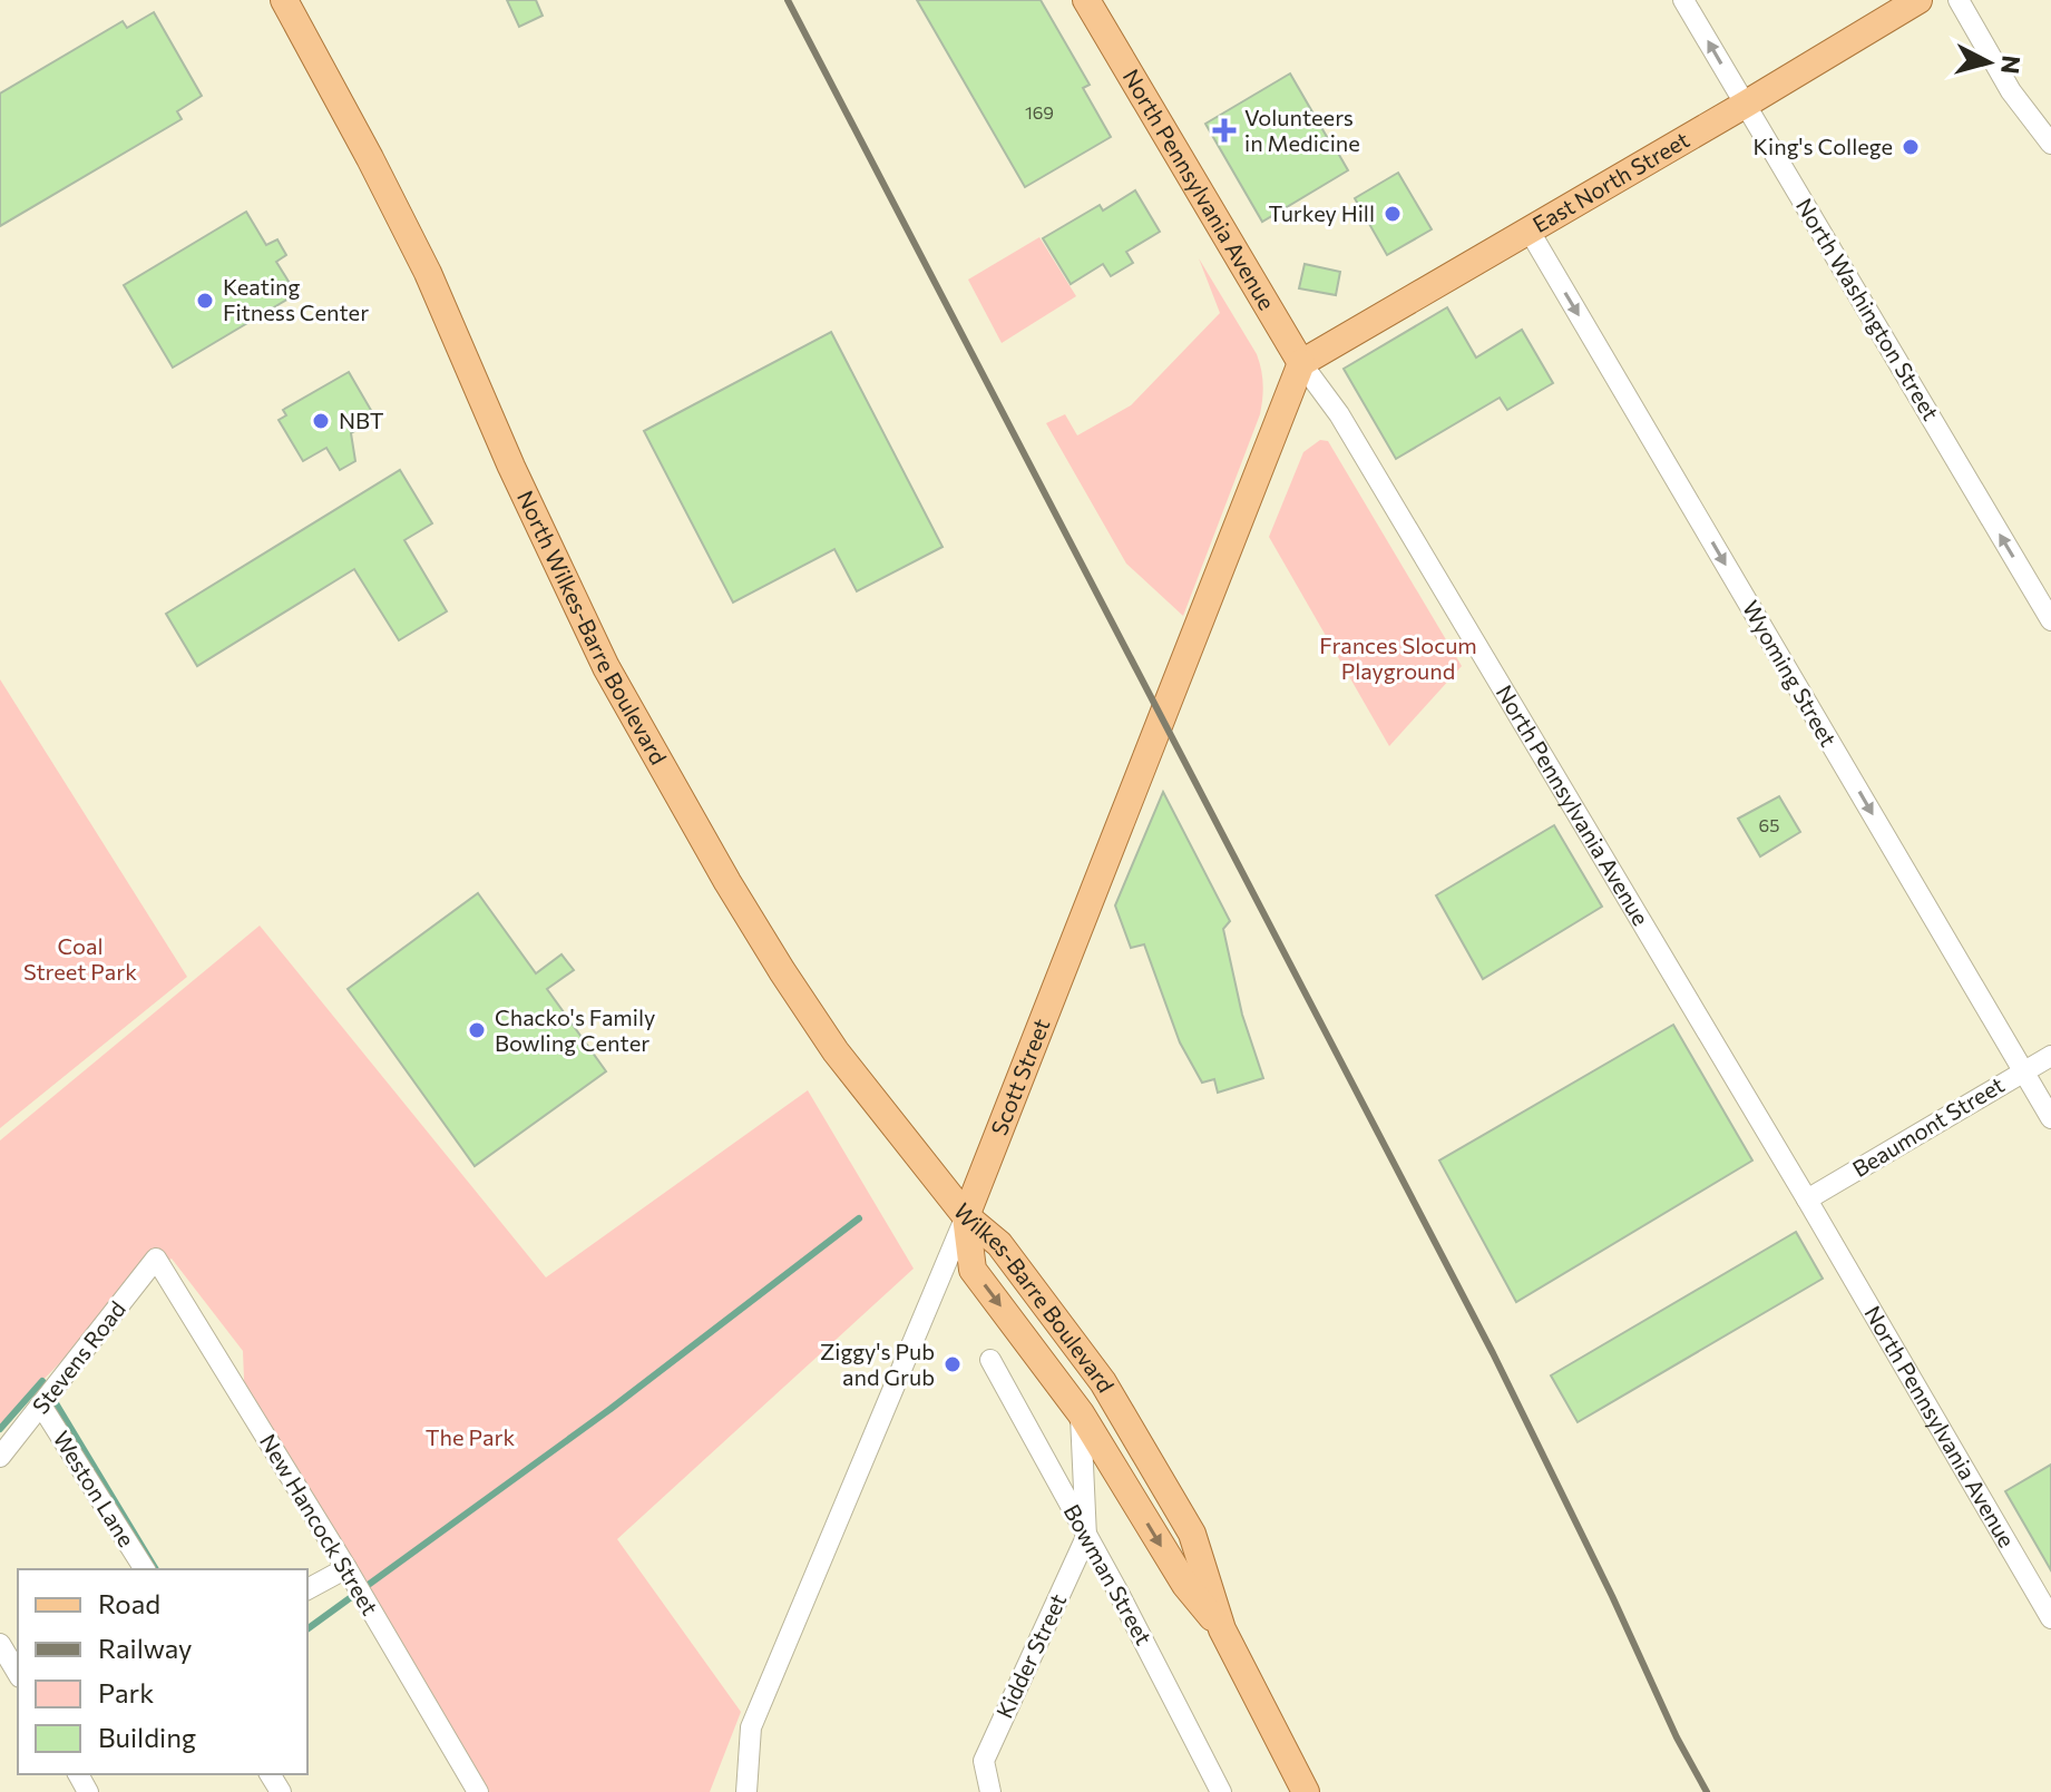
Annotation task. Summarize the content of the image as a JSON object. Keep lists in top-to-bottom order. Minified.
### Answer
{"streets":{"main road":["East North Street","North Pennsylvania Avenue","North Wilkes-Barre Boulevard","Scott Street","Wilkes-Barre Boulevard"],"street":["North Washington Street","Wyoming Street","Beaumont Street","Stevens Road","Weston Lane","New Hancock Street","Bowman Street","Kidder Street"]},"crossings":[["East North Street","North Pennsylvania Avenue"],["East North Street","North Washington Street"],["East North Street","Wyoming Street"],["East North Street","Scott Street"],["North Pennsylvania Avenue","Scott Street"],["North Pennsylvania Avenue","Beaumont Street"],["North Wilkes-Barre Boulevard","Scott Street"],["North Wilkes-Barre Boulevard","Wilkes-Barre Boulevard"],["Wyoming Street","Beaumont Street"],["Scott Street","Wilkes-Barre Boulevard"],["Wilkes-Barre Boulevard","Kidder Street"],["Stevens Road","Weston Lane"],["Stevens Road","New Hancock Street"],["Bowman Street","Kidder Street"]],"one_way":["North Washington Street","Wyoming Street"],"parks":["Frances Slocum Playground","Coal Street Park","The Park"],"places":{"health":["Volunteers in Medicine"],"other":["King's College","Turkey Hill","Keating Fitness Center","NBT","Chacko's Family Bowling Center","Ziggy's Pub and Grub"]},"house_numbers":["169","65"],"legend":["Road","Railway","Park","Building"],"north":"right"}
